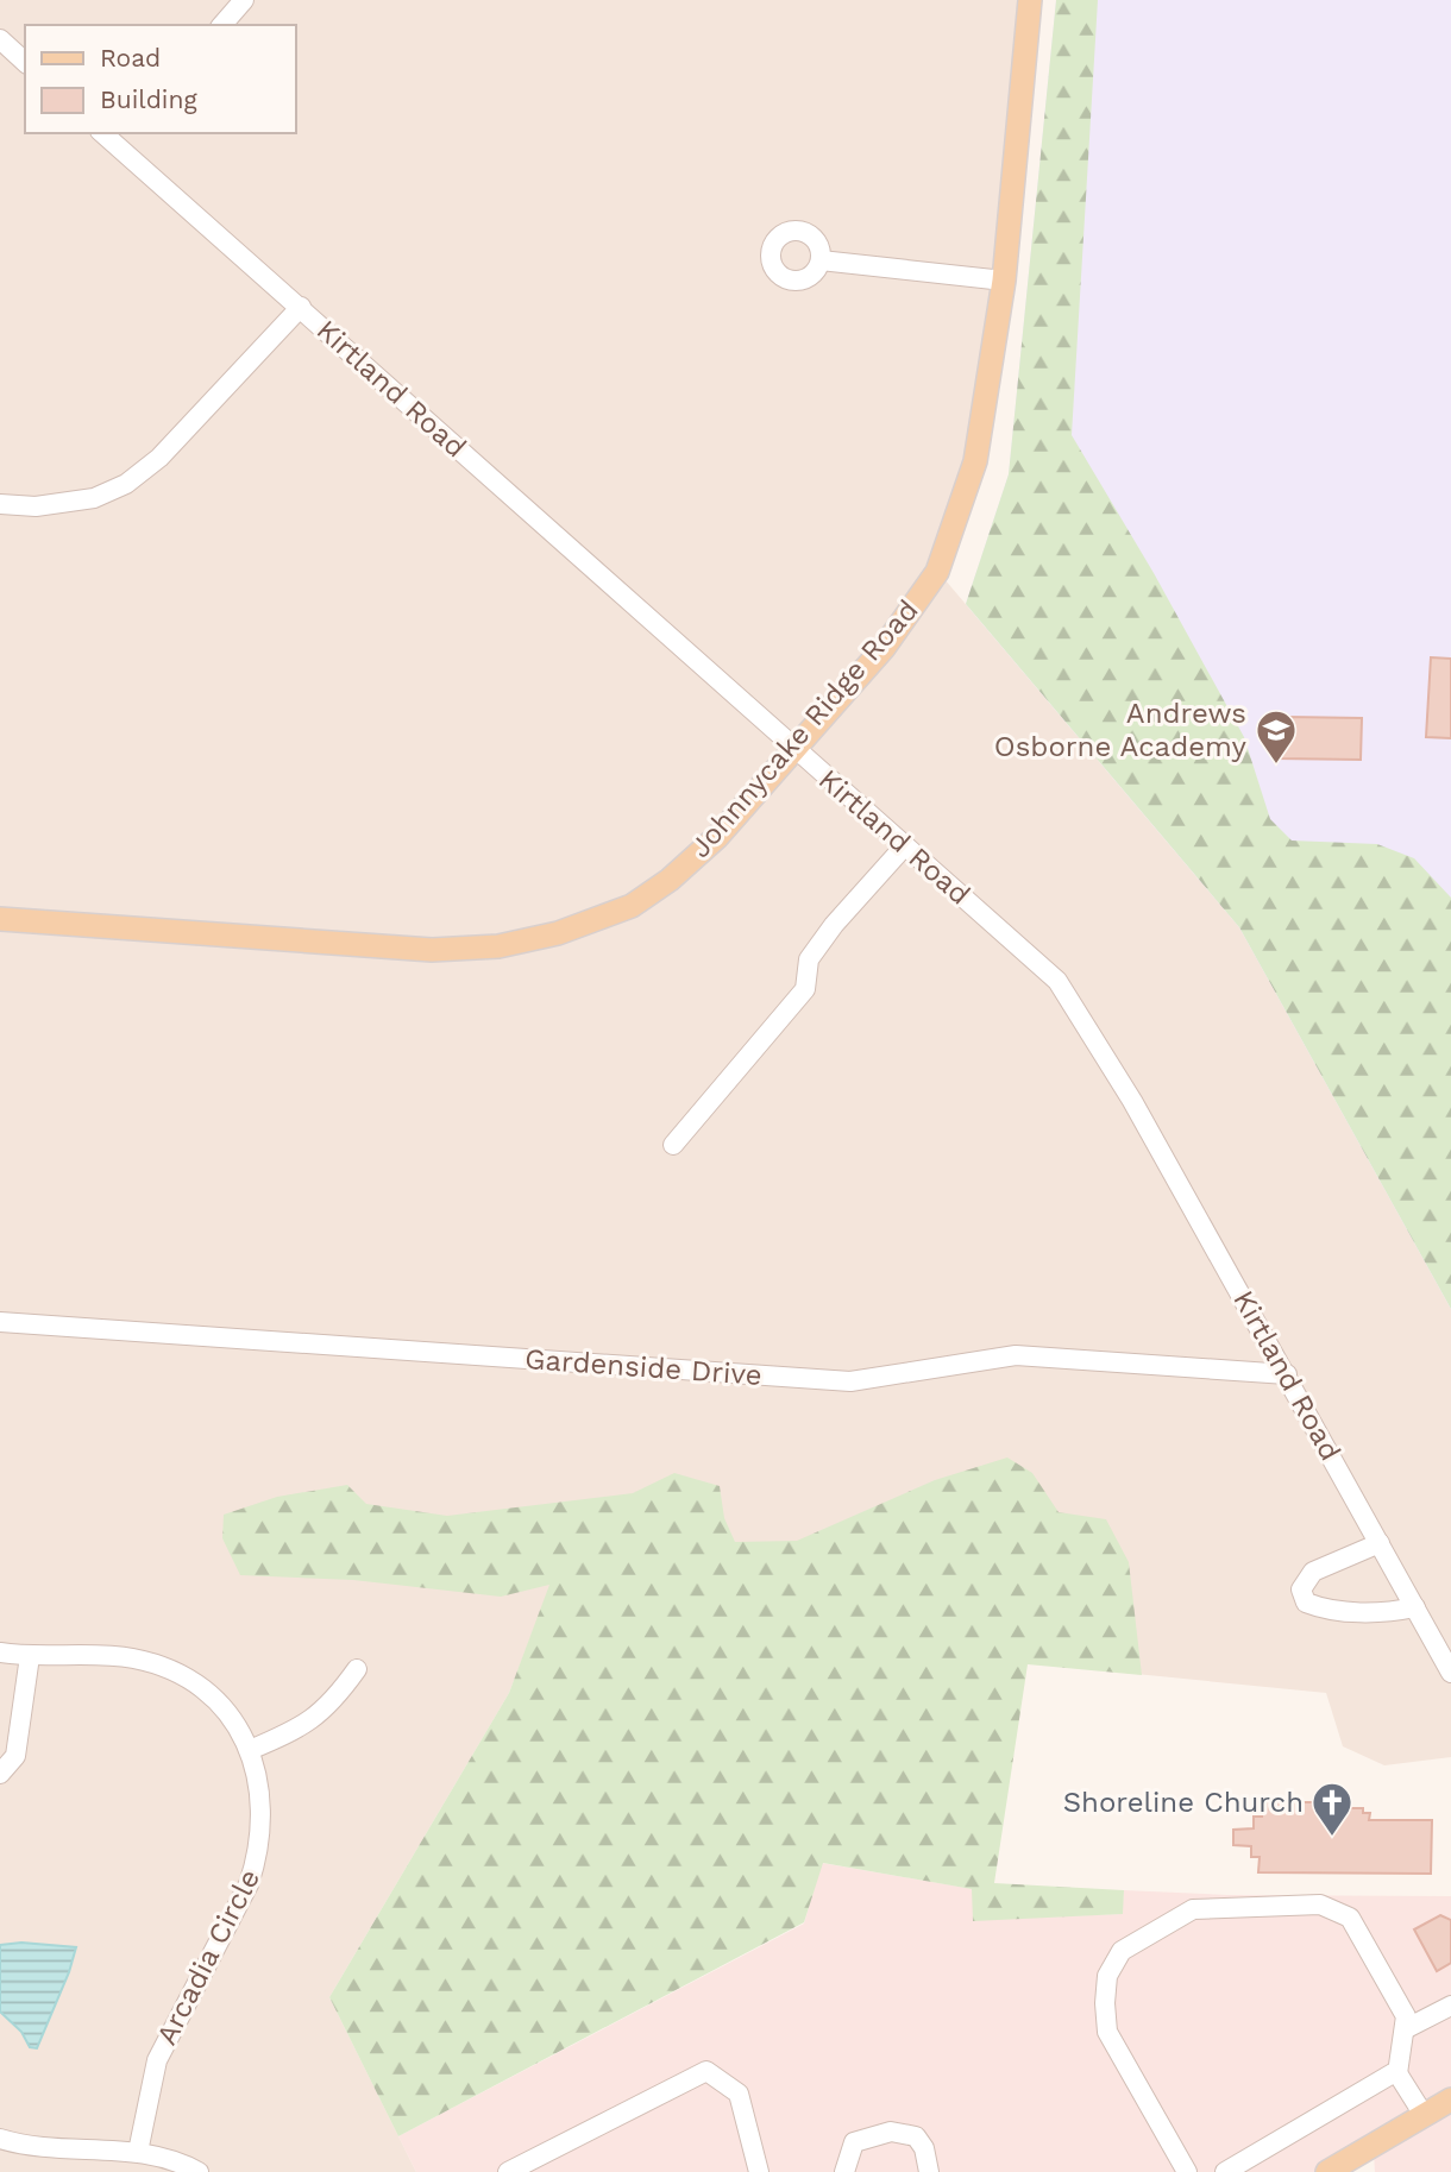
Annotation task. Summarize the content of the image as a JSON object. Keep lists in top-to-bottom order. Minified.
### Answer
{"streets":{"main road":["Johnnycake Ridge Road"],"street":["Kirtland Road","Gardenside Drive","Arcadia Circle"]},"crossings":[["Kirtland Road","Johnnycake Ridge Road"],["Kirtland Road","Gardenside Drive"]],"places":{"school or university":["Andrews Osborne Academy"],"church":["Shoreline Church"]},"legend":["Road","Building"]}
